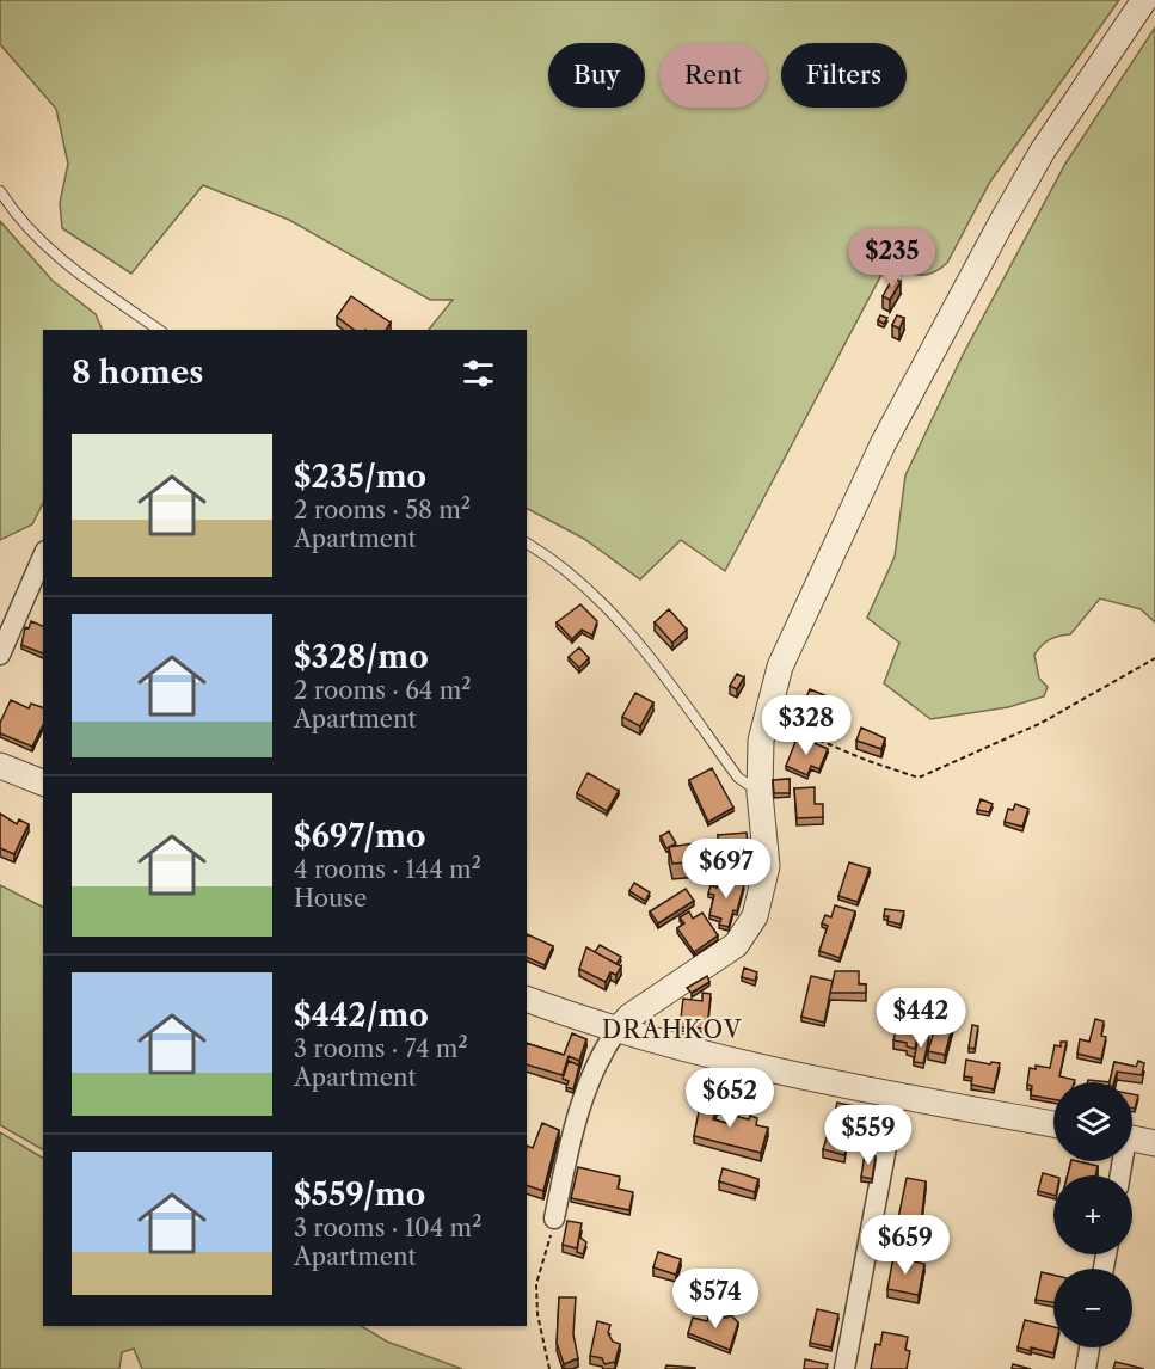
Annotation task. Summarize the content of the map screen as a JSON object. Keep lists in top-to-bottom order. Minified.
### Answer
{"districts":["DRAHKOV"],"page":{"chip":["Buy","Rent","Filters"],"price":["$235","$328","$697","$442","$652","$559","$659","$574"],"heading":"8 homes","list":[{"name":"$235/mo","note":"2 rooms · 58 m² · Apartment"},{"name":"$328/mo","note":"2 rooms · 64 m² · Apartment"},{"name":"$697/mo","note":"4 rooms · 144 m² · House"},{"name":"$442/mo","note":"3 rooms · 74 m² · Apartment"},{"name":"$559/mo","note":"3 rooms · 104 m² · Apartment"}],"map_buttons":["+","−"]}}
